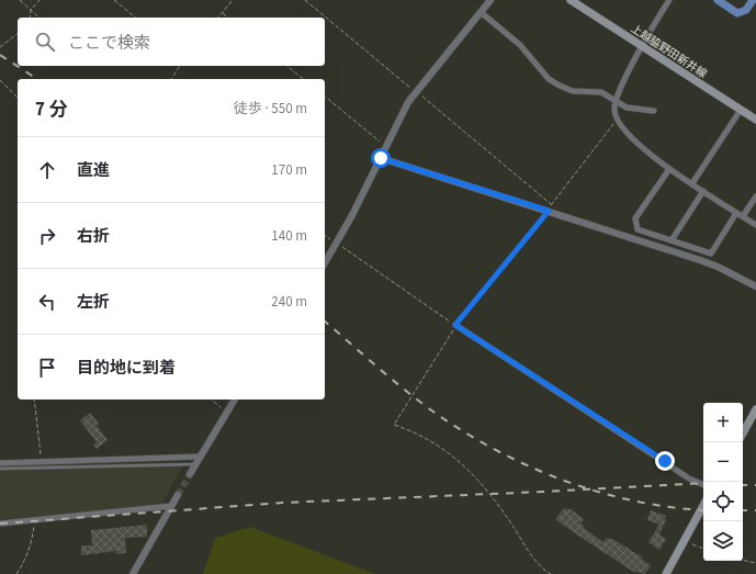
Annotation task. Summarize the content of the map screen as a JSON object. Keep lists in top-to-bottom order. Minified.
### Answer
{"streets":{"main road":["上越脇野田新井線"]},"page":{"search":"ここで検索","heading":["7 分","徒歩 · 550 m"],"list":[["直進","170 m"],["右折","140 m"],["左折","240 m"],"目的地に到着"],"map_buttons":["+","−"]}}
